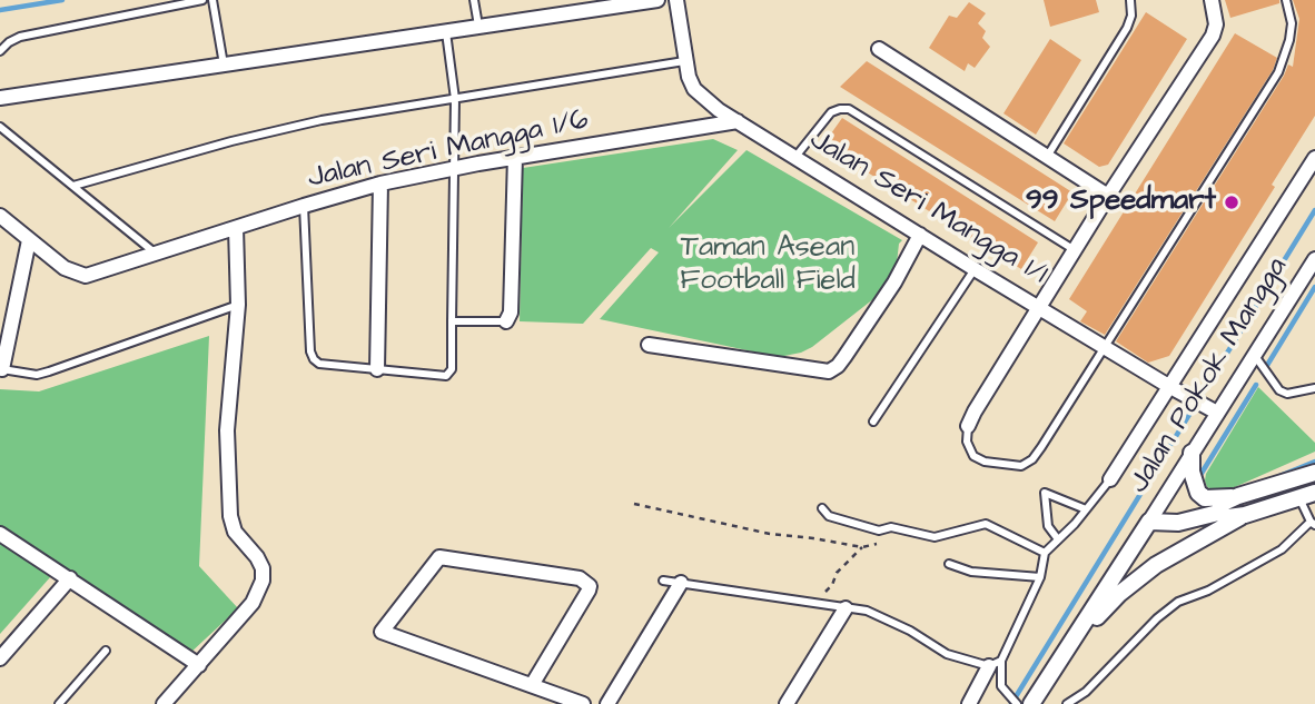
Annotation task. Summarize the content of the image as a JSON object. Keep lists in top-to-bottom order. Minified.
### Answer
{"streets":{"street":["Jalan Seri Mangga 1/6","Jalan Seri Mangga 1/1","Jalan Pokok Mangga"]},"crossings":[["Jalan Seri Mangga 1/6","Jalan Seri Mangga 1/1"],["Jalan Seri Mangga 1/1","Jalan Pokok Mangga"]],"parks":["Taman Asean Football Field"],"places":["99 Speedmart"]}
